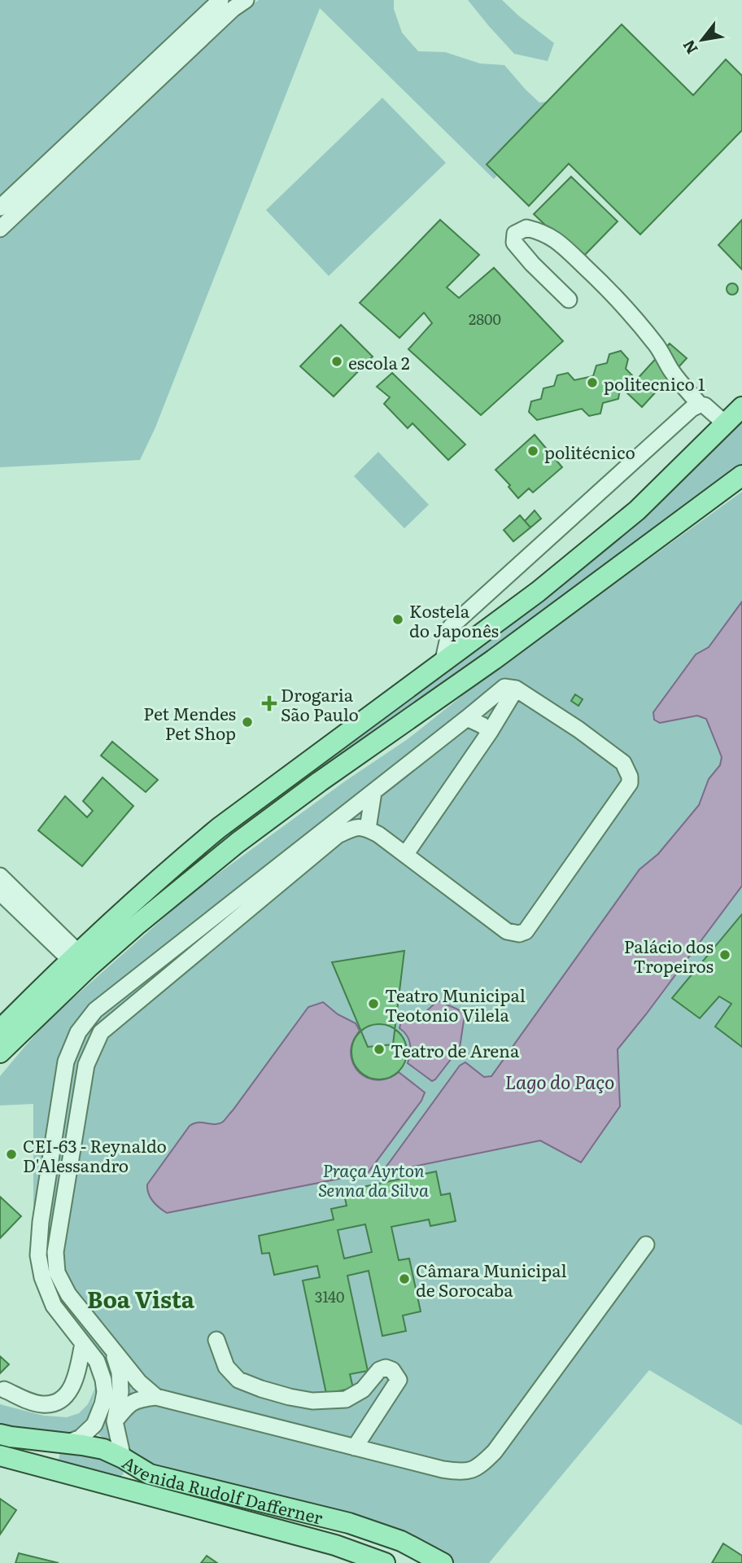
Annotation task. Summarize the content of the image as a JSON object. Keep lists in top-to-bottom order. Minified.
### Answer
{"streets":{"main road":["Avenida Rudolf Dafferner"]},"districts":["Boa Vista"],"water":["Lago do Paço"],"parks":["Praça Ayrton Senna da Silva"],"places":{"other":["escola 2","politecnico 1","politécnico","Kostela do Japonês","Pet Mendes Pet Shop","Palácio dos Tropeiros","Teatro Municipal Teotonio Vilela","Teatro de Arena","CEI-63 - Reynaldo D'Alessandro","Câmara Municipal de Sorocaba"],"health":["Drogaria São Paulo"]},"house_numbers":["2800","3140"],"north":"bottom left"}
